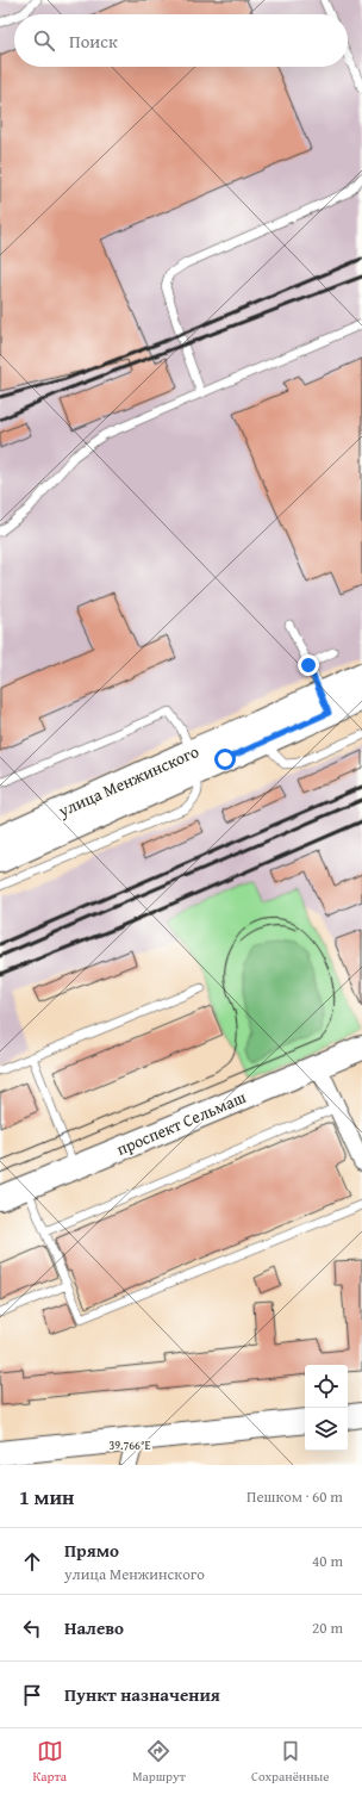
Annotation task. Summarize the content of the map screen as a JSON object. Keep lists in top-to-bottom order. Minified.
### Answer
{"streets":{"main road":["улица Менжинского","проспект Сельмаш"]},"page":{"search":"Поиск","heading":["1 мин","Пешком · 60 m"],"list":[["Прямо","улица Менжинского","40 m"],["Налево","20 m"],"Пункт назначения"],"nav":["Карта","Маршрут","Сохранённые"]},"coordinates":["39.766°E"]}
